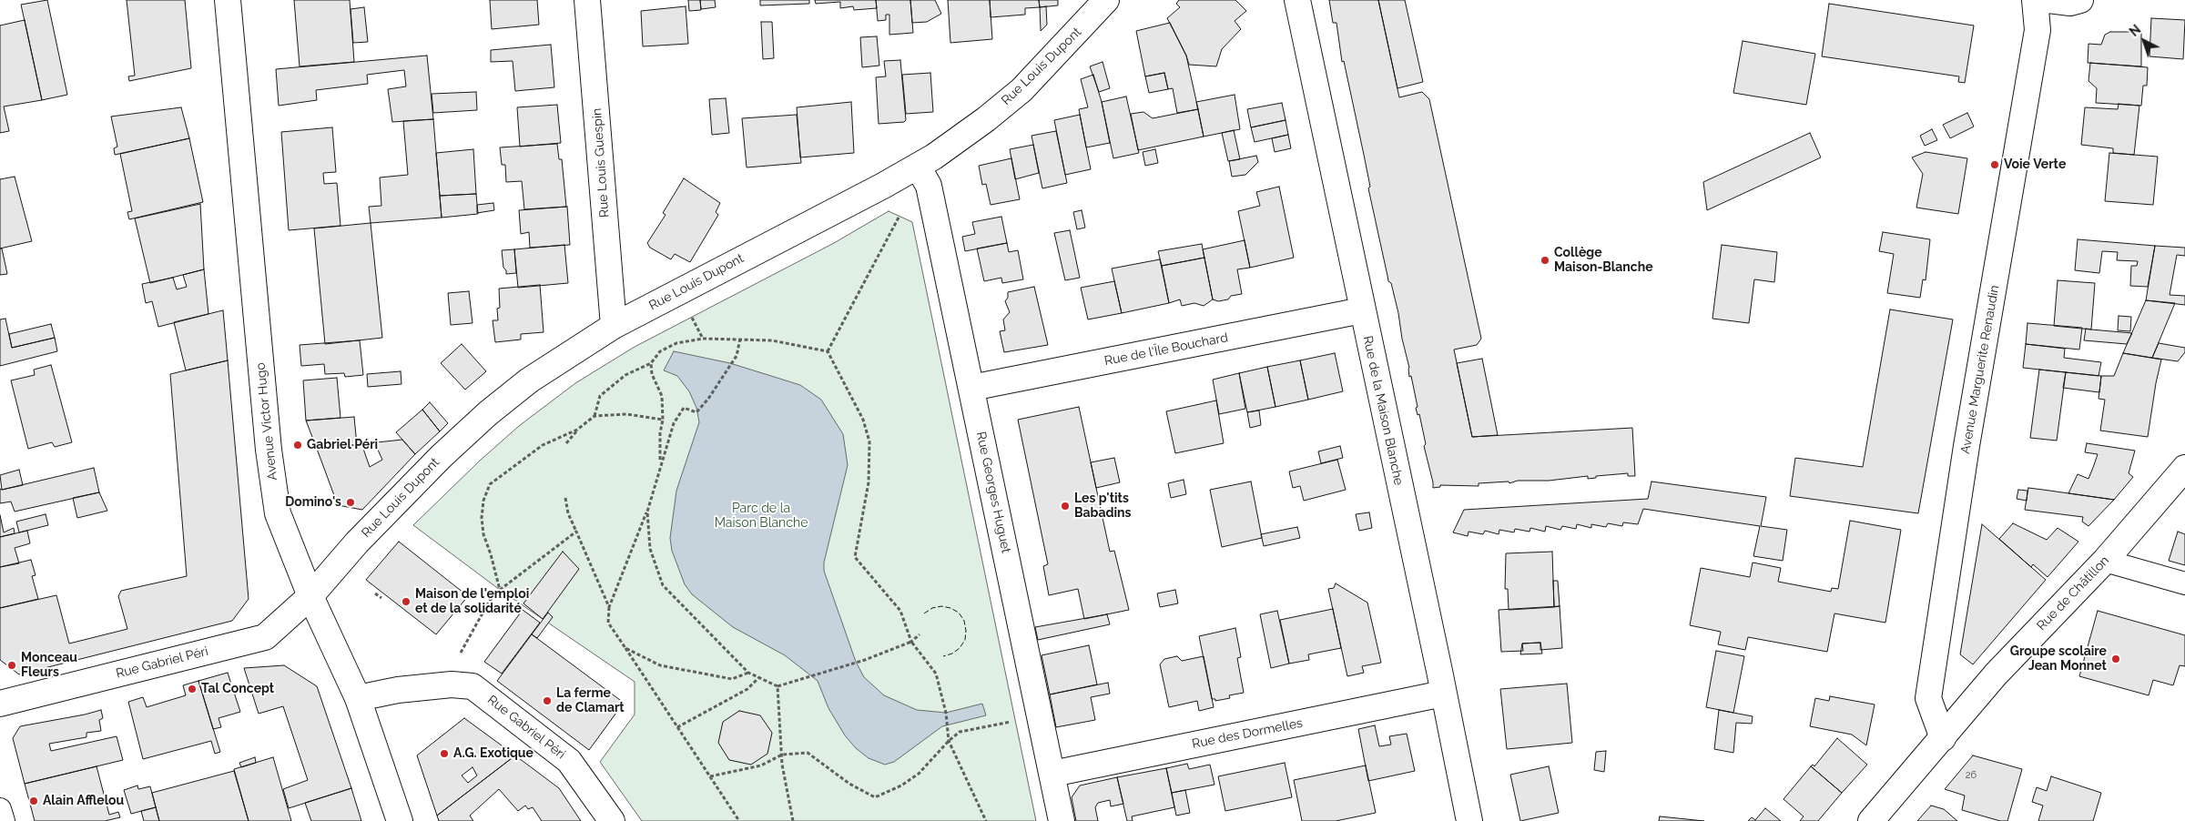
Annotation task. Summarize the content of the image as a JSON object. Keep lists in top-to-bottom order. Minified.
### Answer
{"streets":{"street":["Rue Louis Dupont","Rue Louis Guespin","Rue de l'Île Bouchard","Avenue Marguerite Renaudin","Rue de la Maison Blanche","Avenue Victor Hugo","Rue Georges Huguet","Rue de Châtillon","Rue Gabriel Péri","Rue des Dormelles"]},"crossings":[["Rue Louis Dupont","Rue Louis Guespin"],["Rue Louis Dupont","Avenue Victor Hugo"],["Rue Louis Dupont","Rue Georges Huguet"],["Rue Louis Dupont","Rue Gabriel Péri"],["Rue de l'Île Bouchard","Rue de la Maison Blanche"],["Rue de l'Île Bouchard","Rue Georges Huguet"],["Avenue Marguerite Renaudin","Rue de Châtillon"],["Rue de la Maison Blanche","Rue des Dormelles"],["Avenue Victor Hugo","Rue Gabriel Péri"],["Rue Georges Huguet","Rue des Dormelles"]],"parks":["Parc de la Maison Blanche"],"places":["Voie Verte","Collège Maison-Blanche","Gabriel Péri","Domino's","Les p'tits Babadins","Maison de l'emploi et de la solidarité","Groupe scolaire Jean Monnet","Monceau Fleurs","Tal Concept","La ferme de Clamart","A.G. Exotique","Alain Afflelou"],"house_numbers":["26"],"north":"top left"}
